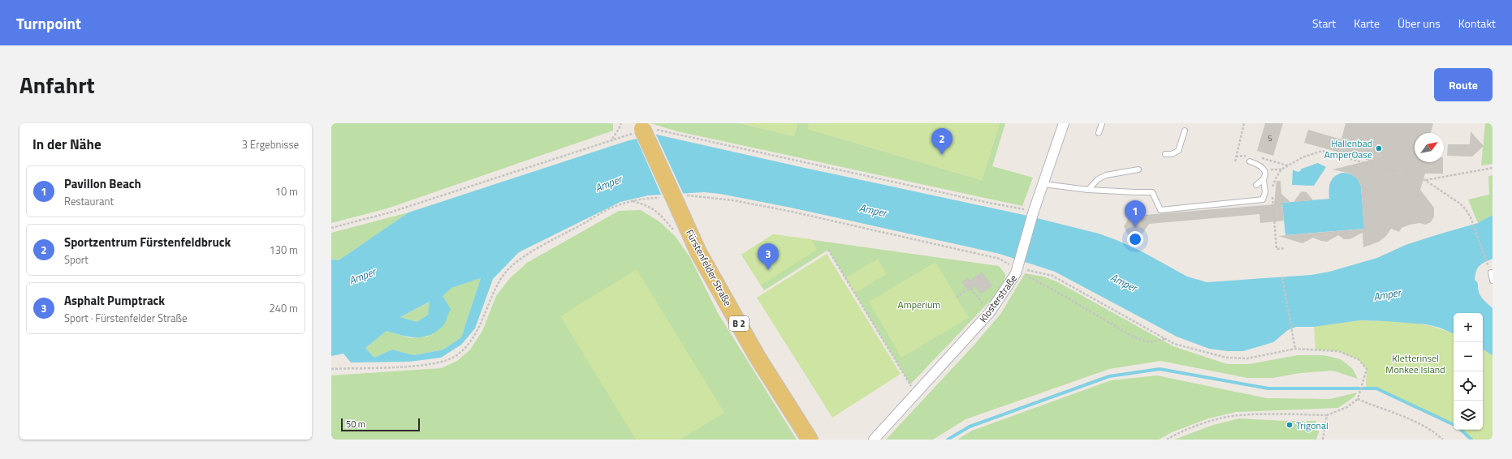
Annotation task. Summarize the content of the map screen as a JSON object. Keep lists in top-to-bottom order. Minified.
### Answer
{"streets":{"main road":["Fürstenfelder Straße","B 2"],"street":["Klosterstraße"]},"water":["Amper"],"parks":["Amperium","Kletterinsel Monkee Island"],"places":["Hallenbad AmperOase","Trigonal"],"house_numbers":["5"],"scale_bar":"50 m","north":"top right","page":{"header":"Turnpoint","nav":["Start","Karte","Über uns","Kontakt"],"title":"Anfahrt","buttons":"Route","heading":["In der Nähe","3 Ergebnisse"],"pins":["2","1","3"],"list":[{"mark":"1","name":"Pavillon Beach","note":"Restaurant","value":"10 m"},{"mark":"2","name":"Sportzentrum Fürstenfeldbruck","note":"Sport","value":"130 m"},{"mark":"3","name":"Asphalt Pumptrack","note":"Sport · Fürstenfelder Straße","value":"240 m"}],"map_buttons":["+","−"],"scale":"50 m"}}
